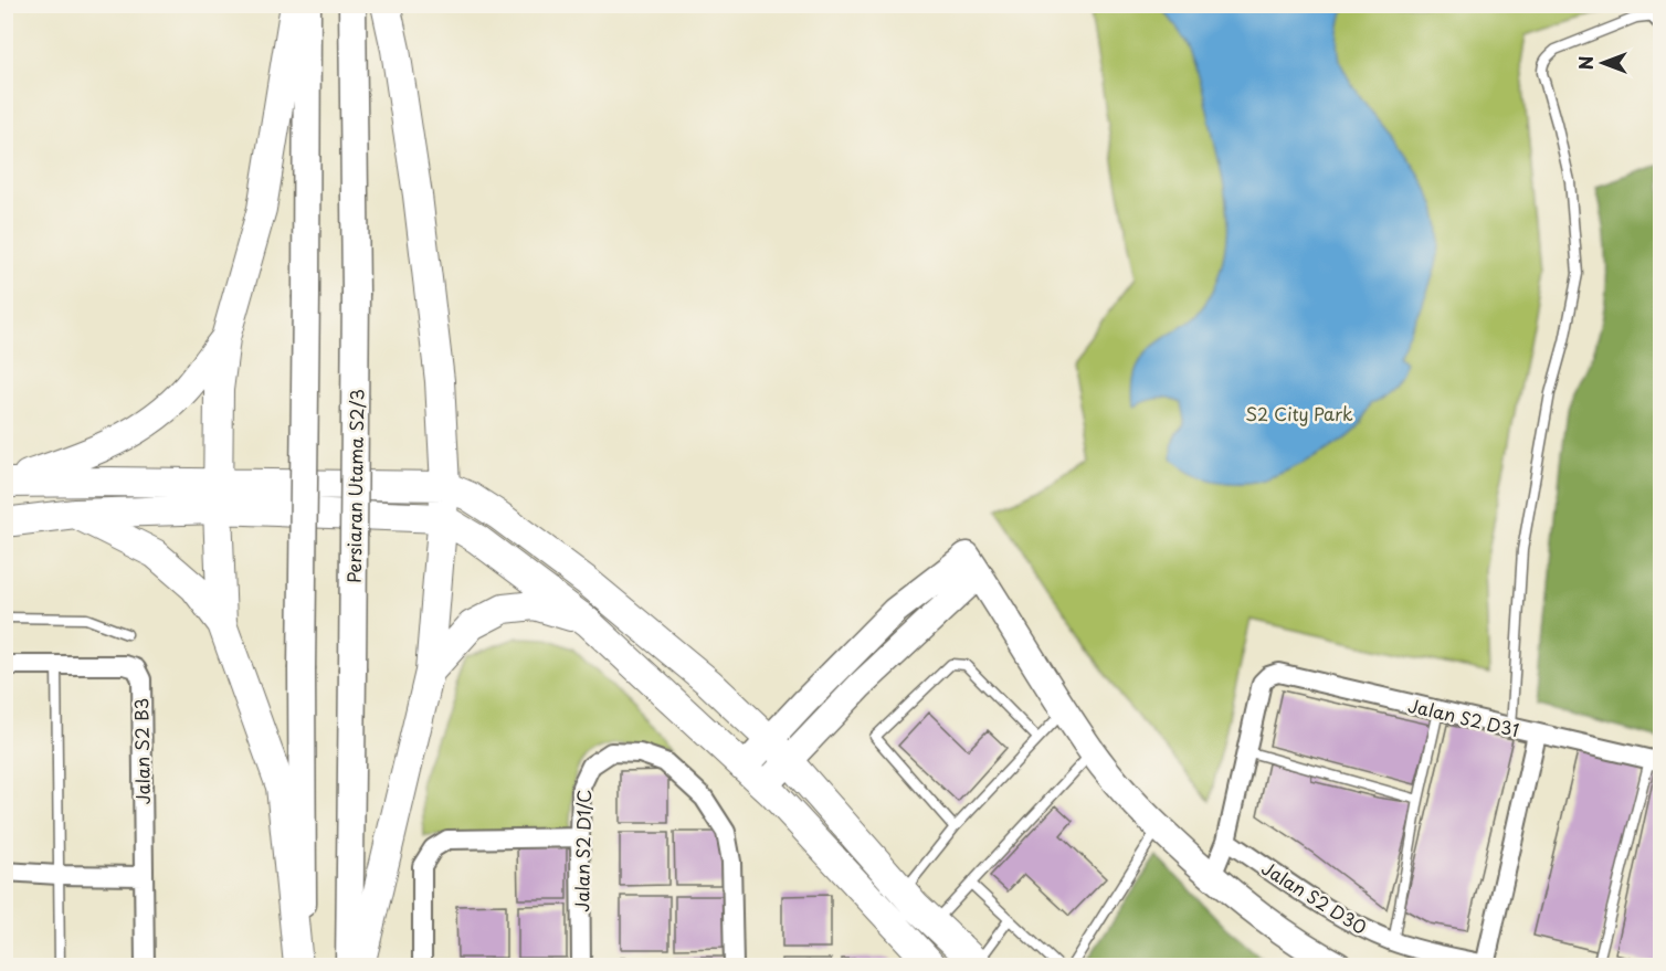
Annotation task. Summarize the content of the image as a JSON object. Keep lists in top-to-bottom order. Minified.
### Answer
{"streets":{"main road":["Persiaran Utama S2/3"],"street":["Jalan S2 D31","Jalan S2 B3","Jalan S2 D1/C","Jalan S2 D30"]},"parks":["S2 City Park"],"north":"left"}
